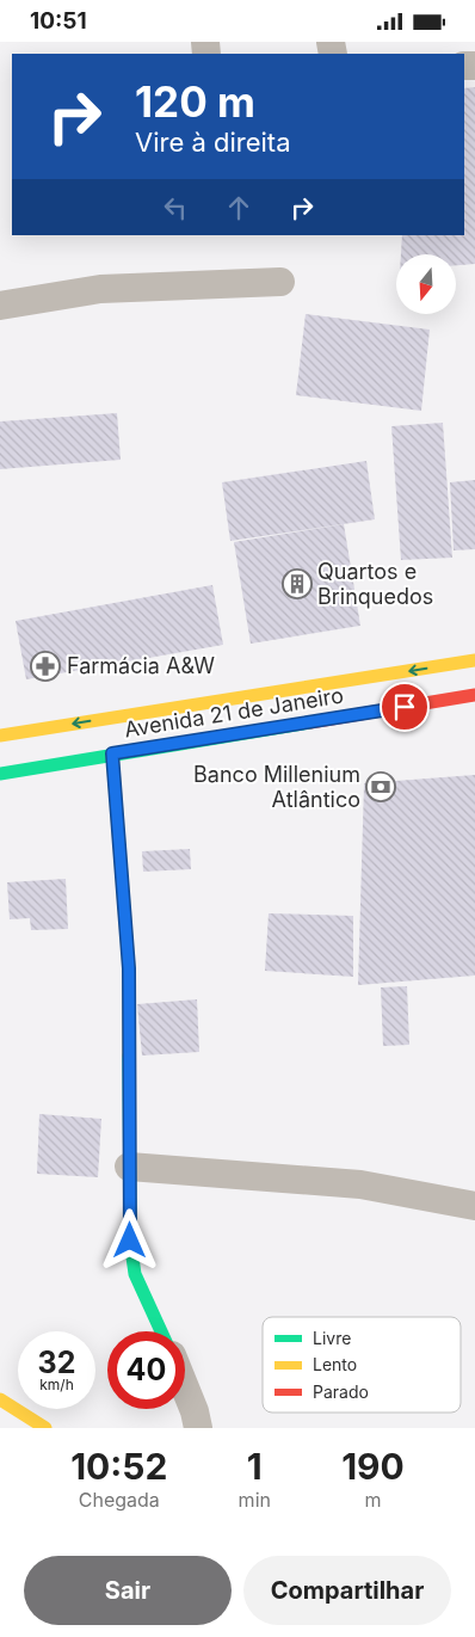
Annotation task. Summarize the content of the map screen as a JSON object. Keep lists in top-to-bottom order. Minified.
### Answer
{"streets":{"main road":["Avenida 21 de Janeiro"]},"places":{"building":["Quartos e Brinquedos"],"pharmacy":["Farmácia A&W"],"bank":["Banco Millenium Atlântico"]},"legend":["Livre","Lento","Parado"],"north":"bottom","page":{"status":"10:51","turn":["120 m","Vire à direita"],"speed":"32 km/h","limit":"40","eta":["10:52","Chegada","1","min","190","m"],"buttons":["Sair","Compartilhar"]}}
